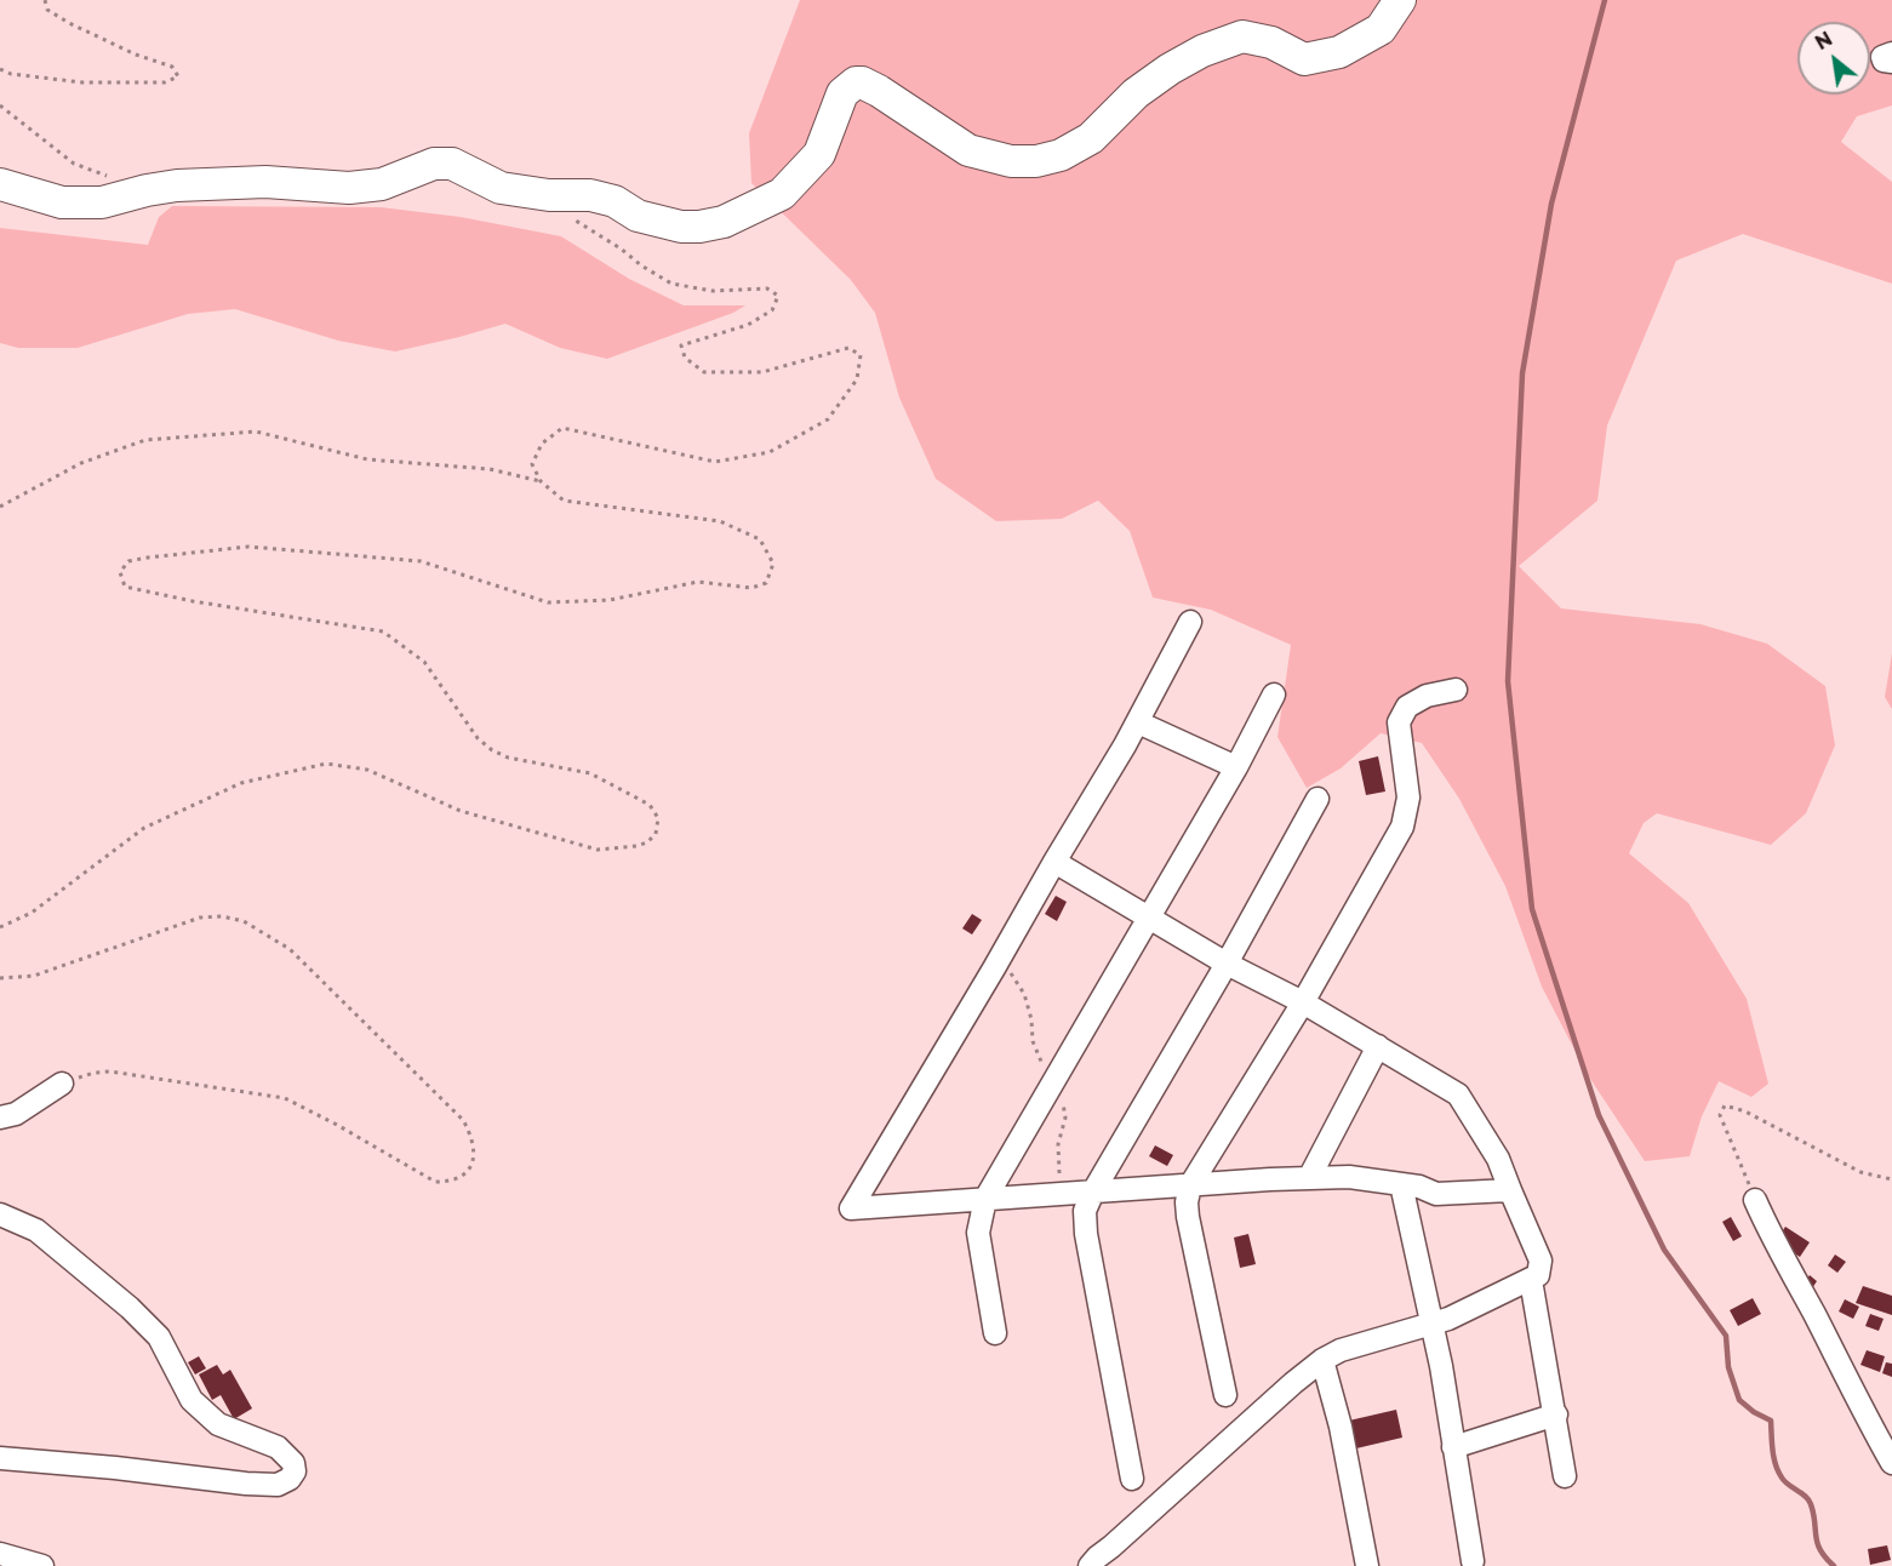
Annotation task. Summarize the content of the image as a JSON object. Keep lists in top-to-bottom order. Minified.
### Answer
{"north":"top left"}
